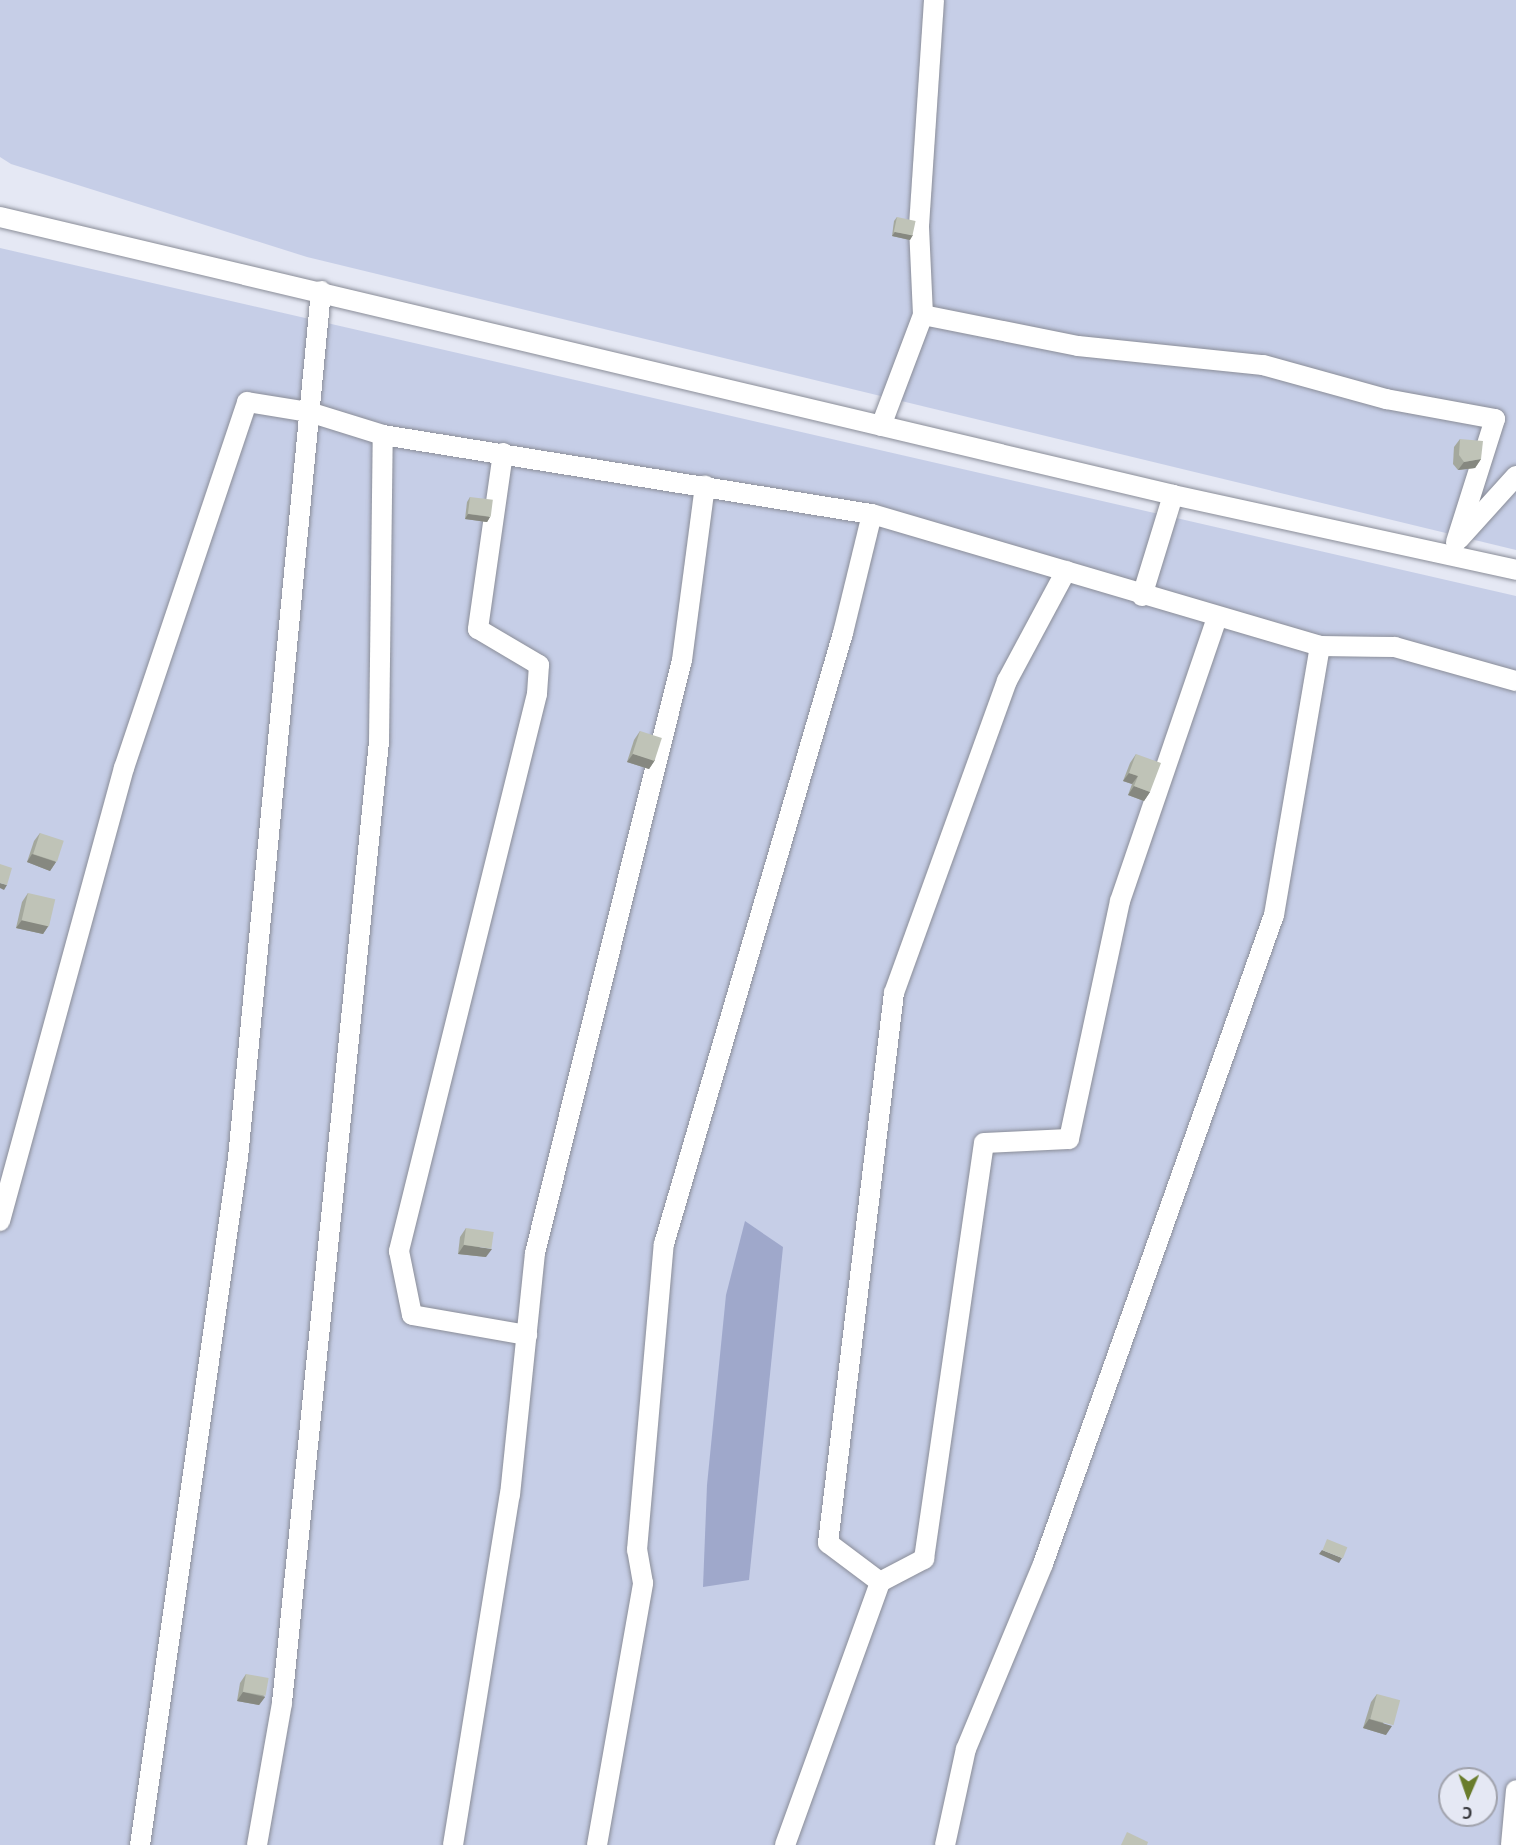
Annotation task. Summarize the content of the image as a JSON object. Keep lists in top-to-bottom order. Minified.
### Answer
{"north":"bottom"}
